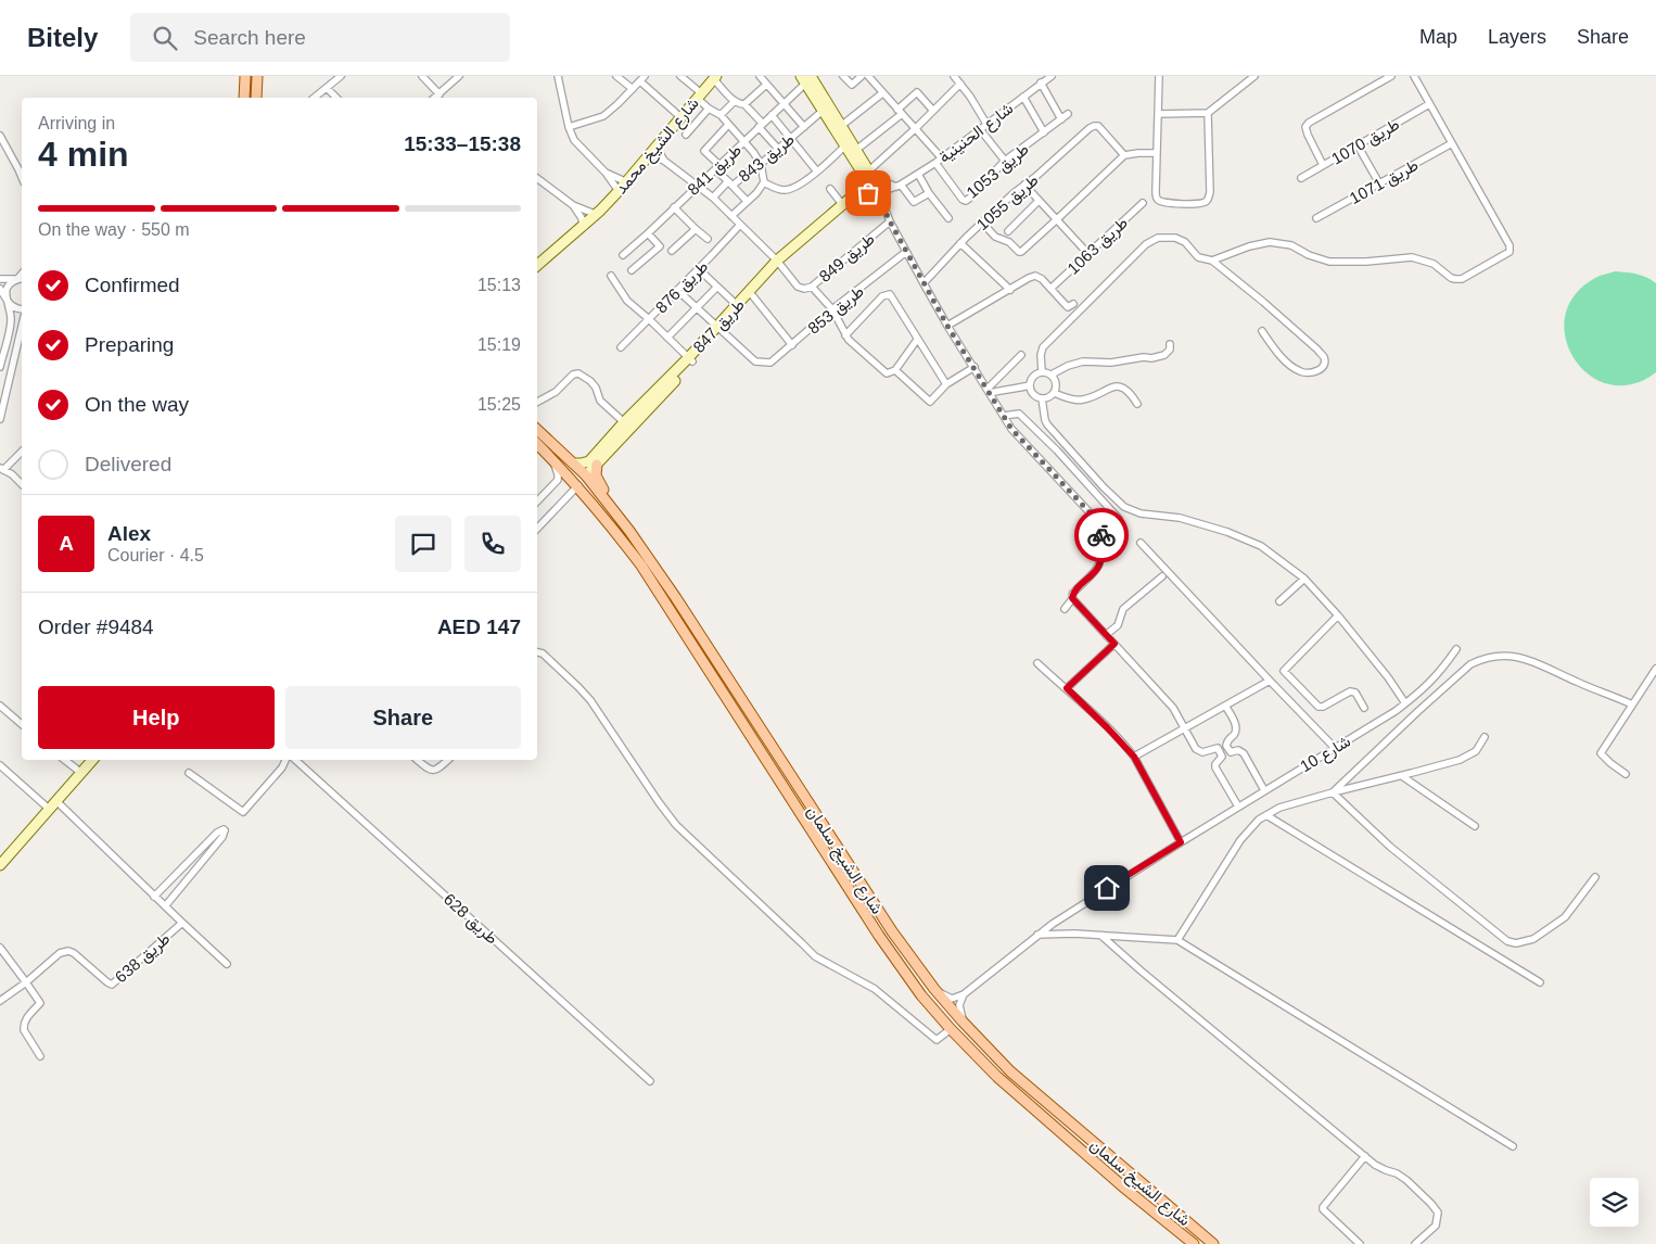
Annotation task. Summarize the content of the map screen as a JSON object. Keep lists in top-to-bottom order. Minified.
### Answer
{"streets":{"main road":["شارع الشيخ سلمان"],"street":["شارع الحنينية","طريق 1070","شارع الشيخ محمد","طريق 843","طريق 841","طريق 1053","طريق 1071","طريق 1055","طريق 1063","طريق 849","طريق 876","طريق 853","طريق 847","شارع 10","طريق 628","طريق 638"]},"crossings":[["شارع الحنينية","طريق 1053"],["شارع الحنينية","طريق 847"],["طريق 849","طريق 847"],["طريق 853","طريق 847"],["طريق 847","شارع الشيخ سلمان"]],"page":{"header":"Bitely","search":"Search here","nav":["Map","Layers","Share"],"heading":["4 min","Arriving in","15:33–15:38"],"panel":["Alex","Courier · 4.5","Order #9484","AED 147"],"bar":"On the way · 550 m","list":[["Confirmed","15:13"],["Preparing","15:19"],["On the way","15:25"],"Delivered"],"round":"A","buttons":["Help","Share"]}}
